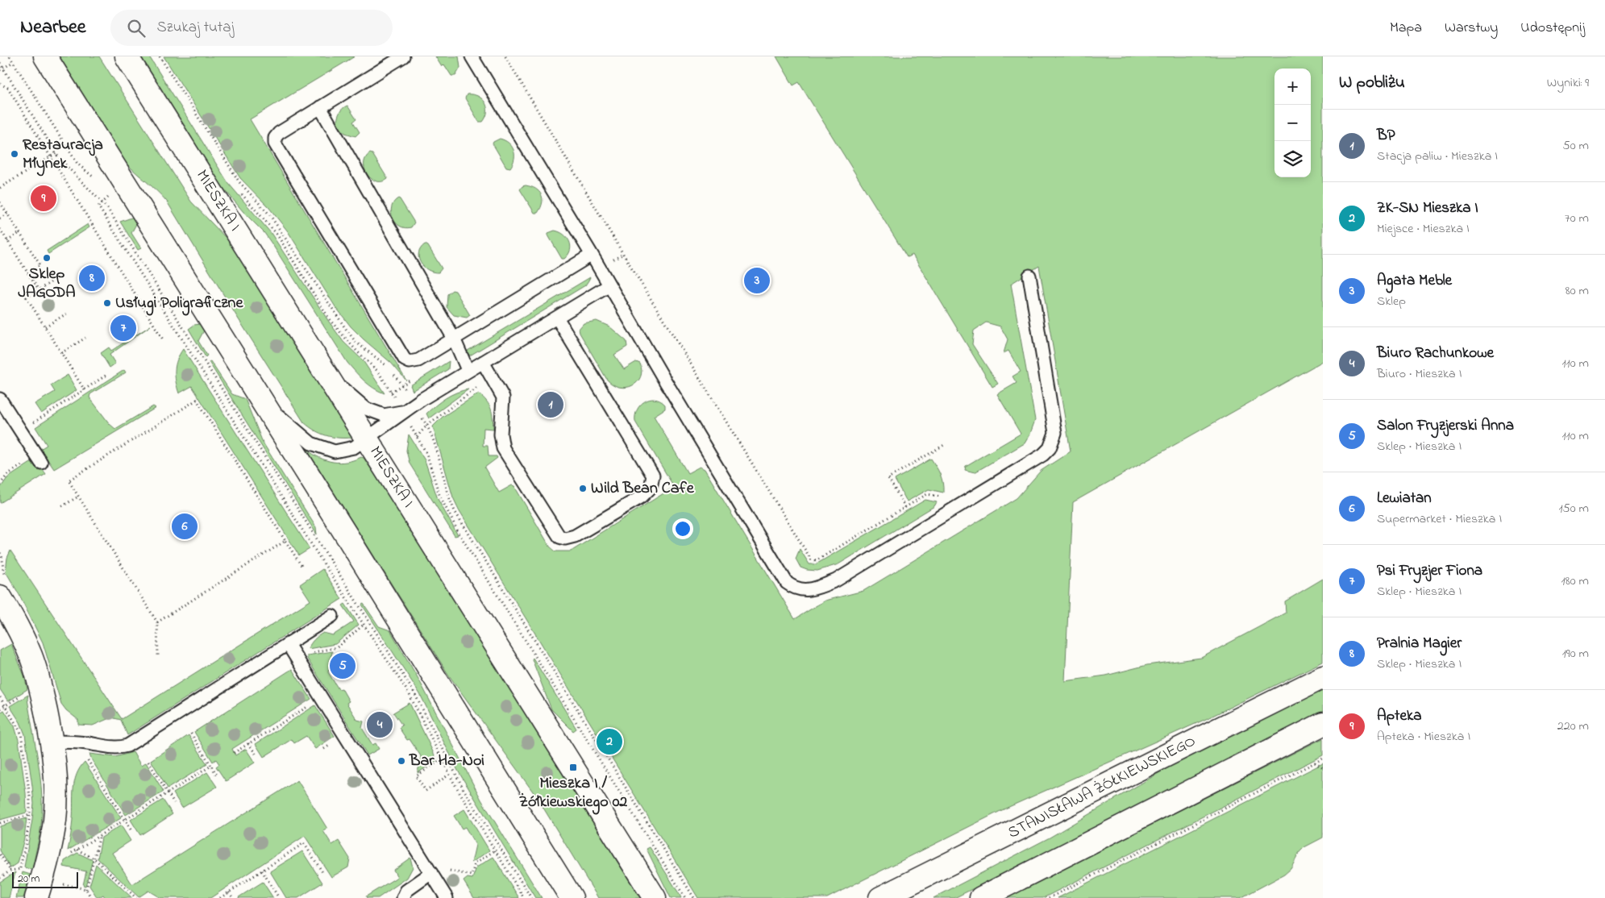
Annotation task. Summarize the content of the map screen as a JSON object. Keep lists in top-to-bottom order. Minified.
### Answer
{"streets":{"street":["MIESZKA I","STANISŁAWA ŻÓŁKIEWSKIEGO"]},"places":{"other":["Restauracja Młynek","Sklep JAGODA","Usługi Poligraficzne","Wild Bean Cafe","Bar Ha-Noi"],"transit":["Mieszka I / Żółkiewskiego 02"]},"scale_bar":"20 m","page":{"header":"Nearbee","search":"Szukaj tutaj","nav":["Mapa","Warstwy","Udostępnij"],"heading":["W pobliżu","Wyniki: 9"],"map_buttons":["+","−"],"list":[{"mark":"1","name":"BP","note":"Stacja paliw · Mieszka I","value":"50 m"},{"mark":"2","name":"ZK-SN Mieszka I","note":"Miejsce · Mieszka I","value":"70 m"},{"mark":"3","name":"Agata Meble","note":"Sklep","value":"80 m"},{"mark":"4","name":"Biuro Rachunkowe","note":"Biuro · Mieszka I","value":"110 m"},{"mark":"5","name":"Salon Fryzjerski Anna","note":"Sklep · Mieszka I","value":"110 m"},{"mark":"6","name":"Lewiatan","note":"Supermarket · Mieszka I","value":"150 m"},{"mark":"7","name":"Psi Fryzjer Fiona","note":"Sklep · Mieszka I","value":"180 m"},{"mark":"8","name":"Pralnia Magier","note":"Sklep · Mieszka I","value":"190 m"},{"mark":"9","name":"Apteka","note":"Apteka · Mieszka I","value":"220 m"}],"pins":["9","8","3","7","1","6","5","4","2"],"scale":"20 m"}}
